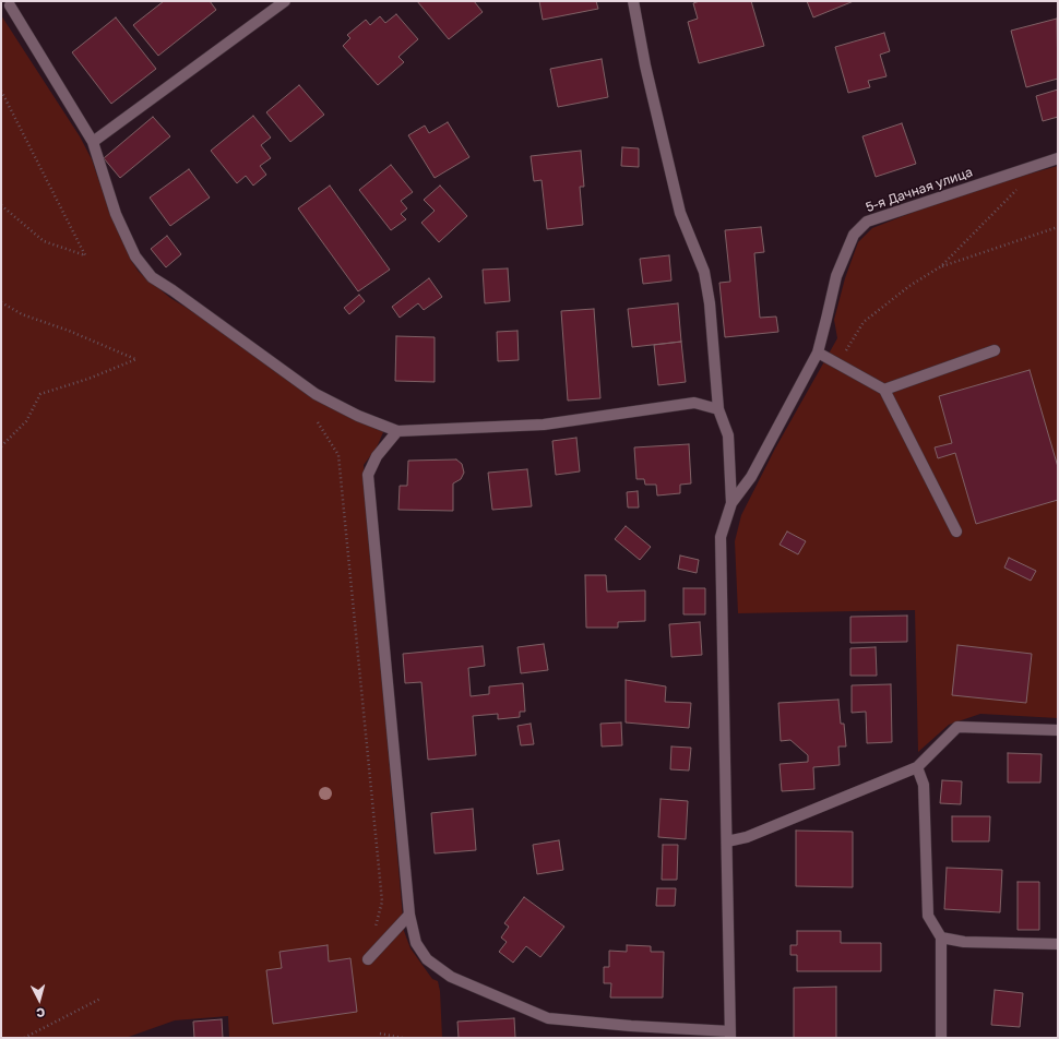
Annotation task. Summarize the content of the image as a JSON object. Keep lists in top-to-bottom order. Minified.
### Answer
{"streets":{"street":["5-я Дачная улица"]},"north":"bottom"}
